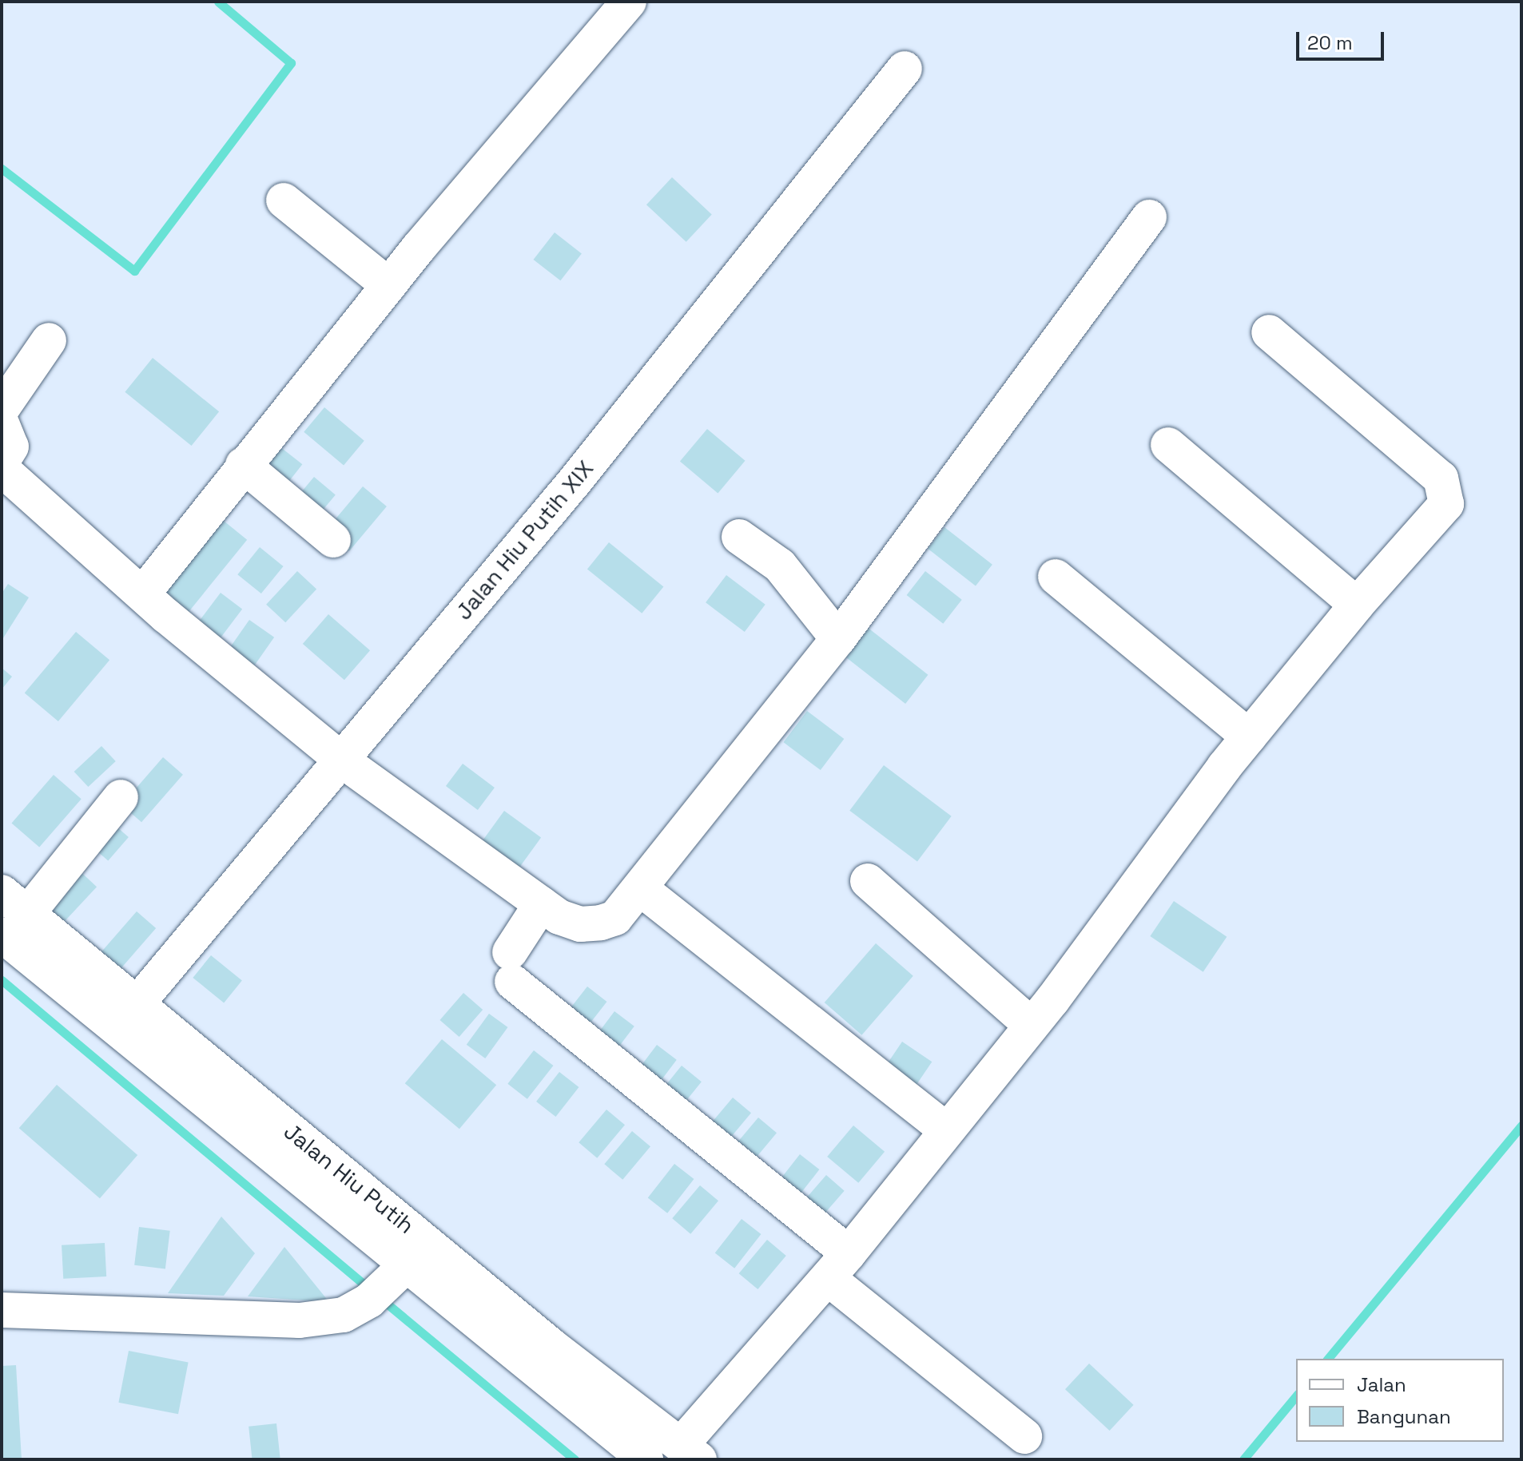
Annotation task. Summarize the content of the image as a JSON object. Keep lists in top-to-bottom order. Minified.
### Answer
{"streets":{"street":["Jalan Hiu Putih XIX","Jalan Hiu Putih"]},"crossings":[["Jalan Hiu Putih XIX","Jalan Hiu Putih"]],"legend":["Jalan","Bangunan"],"scale_bar":"20 m"}
